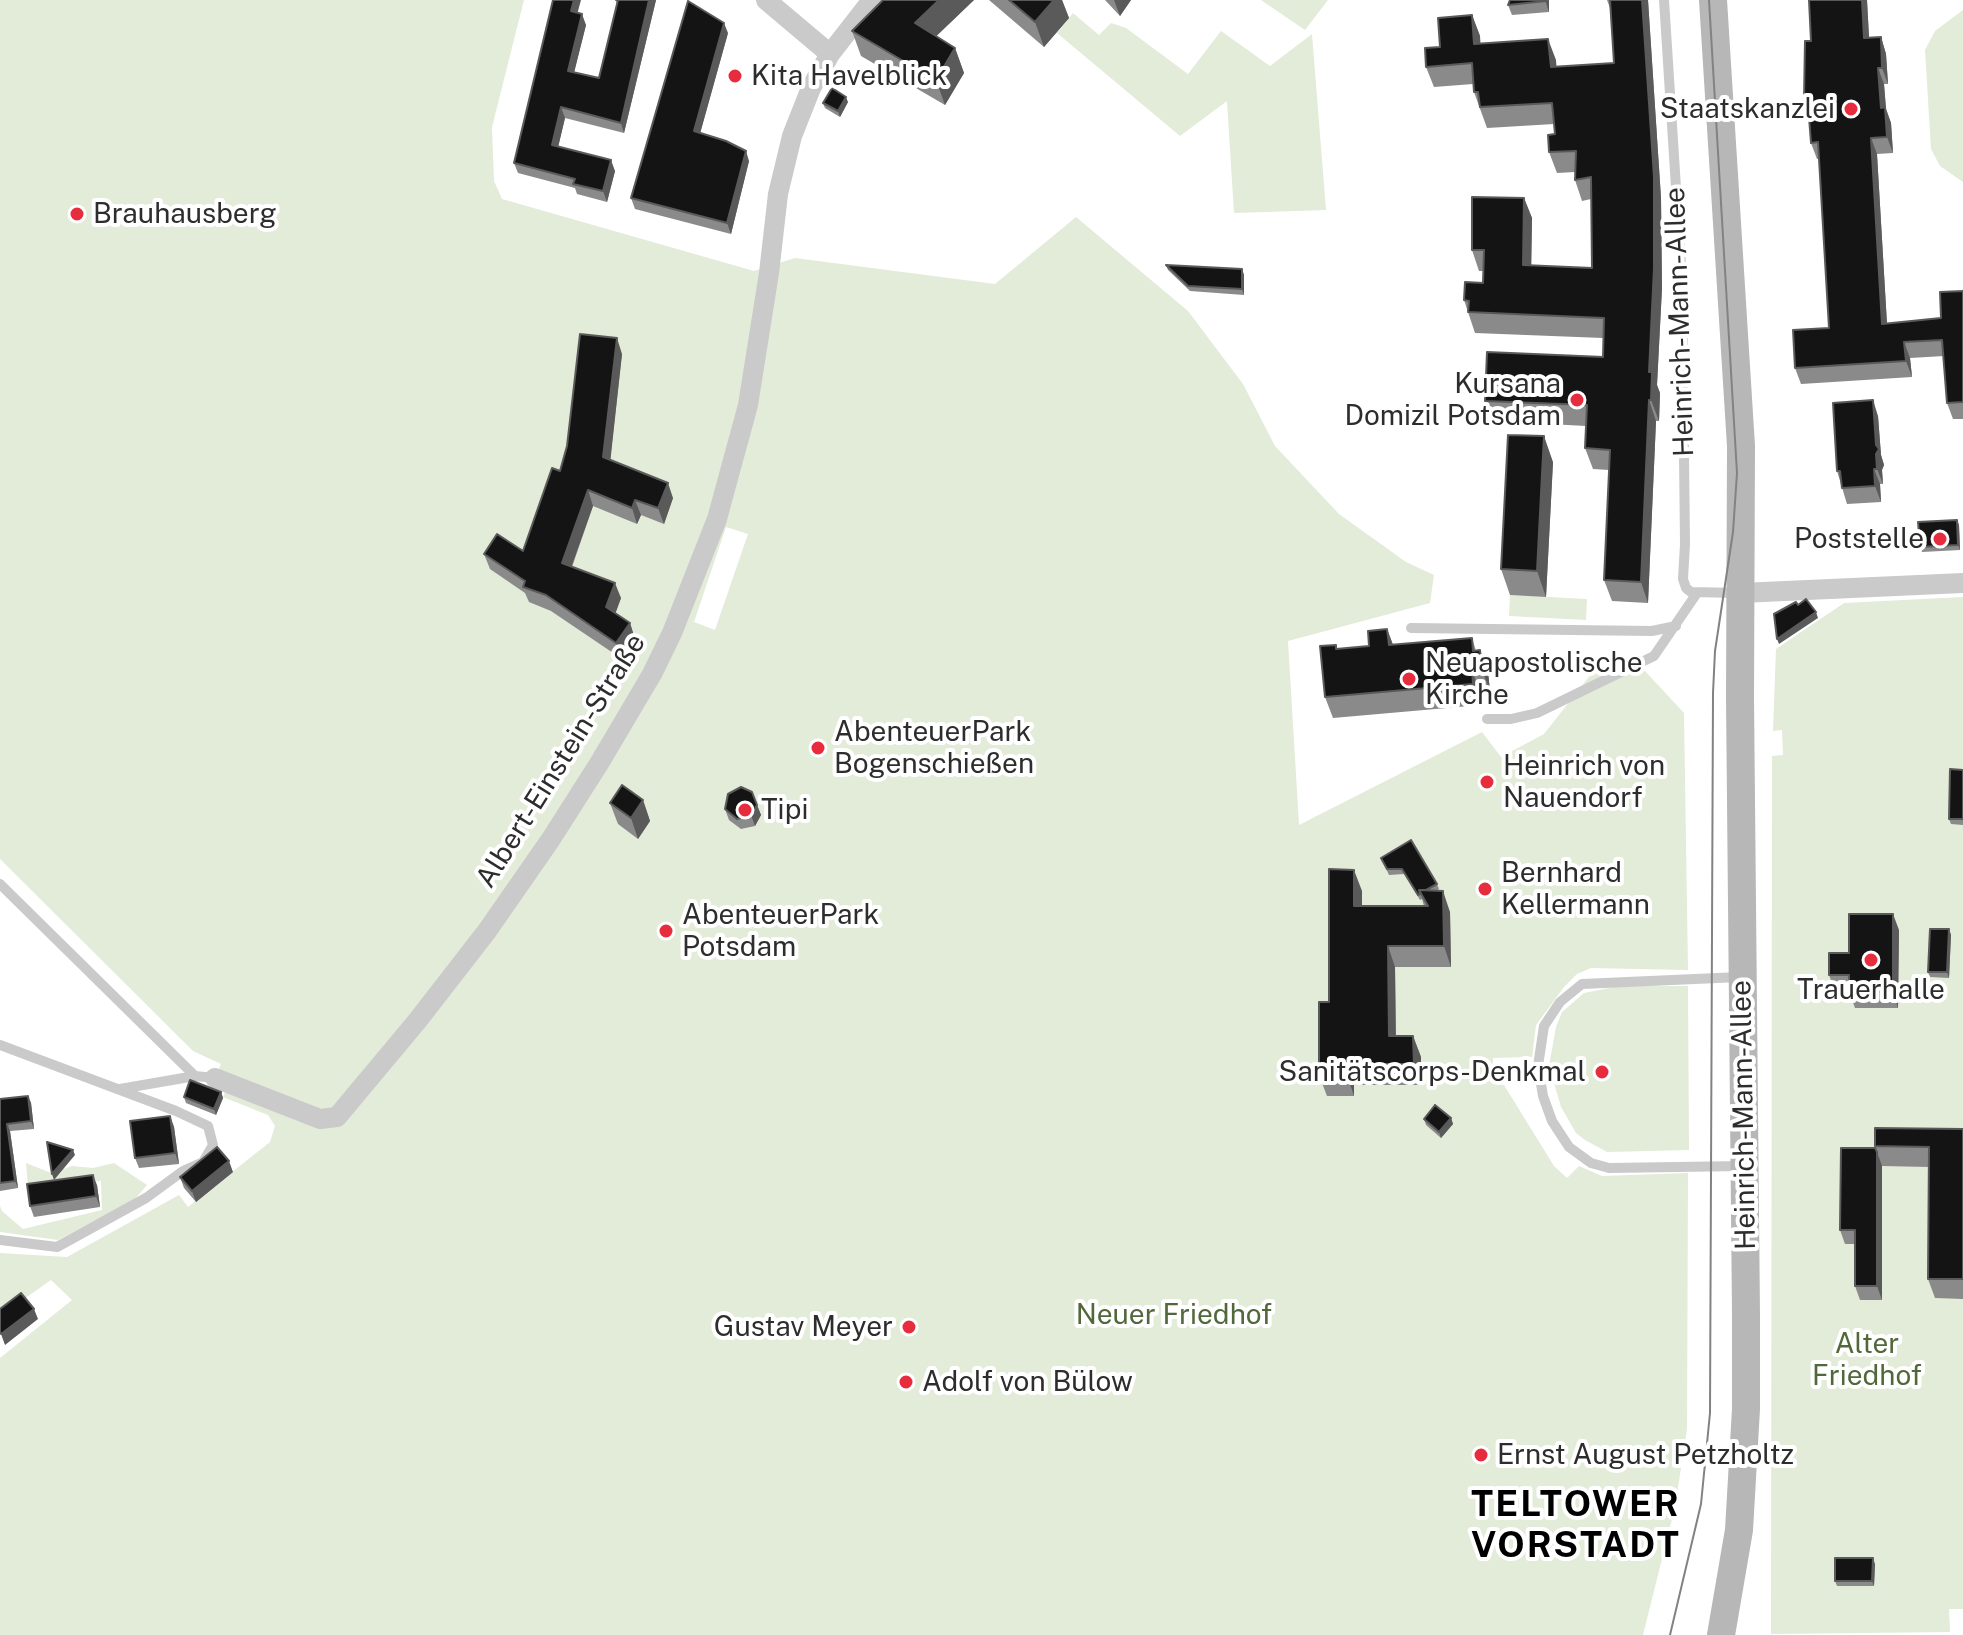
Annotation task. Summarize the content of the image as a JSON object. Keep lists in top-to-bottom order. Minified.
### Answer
{"streets":{"main road":["Heinrich-Mann-Allee"],"street":["Albert-Einstein-Straße"]},"districts":["TELTOWER VORSTADT"],"parks":["Neuer Friedhof","Alter Friedhof"],"places":["Kita Havelblick","Staatskanzlei","Brauhausberg","Kursana Domizil Potsdam","Poststelle","Neuapostolische Kirche","AbenteuerPark Bogenschießen","Heinrich von Nauendorf","Tipi","Bernhard Kellermann","AbenteuerPark Potsdam","Trauerhalle","Sanitätscorps-Denkmal","Gustav Meyer","Adolf von Bülow","Ernst August Petzholtz"]}
